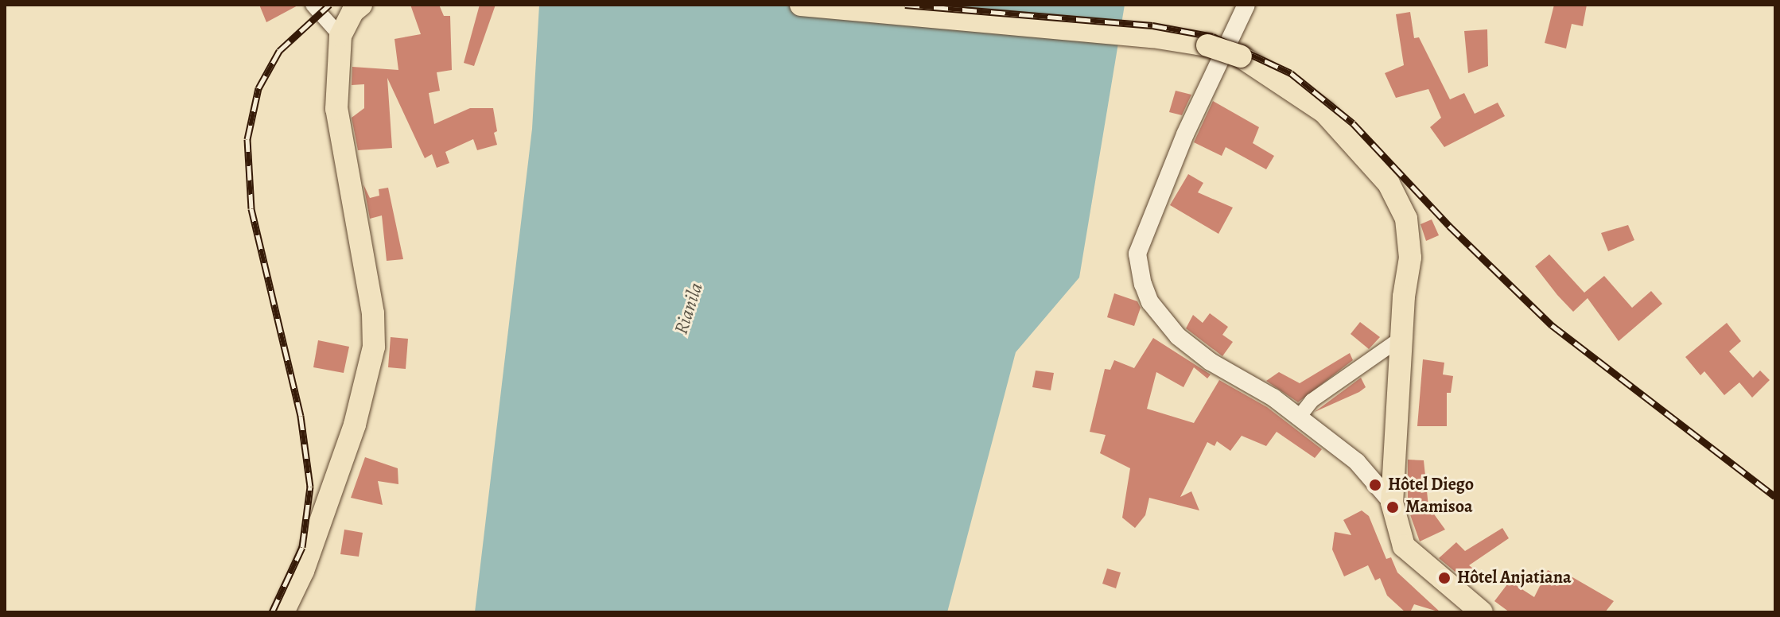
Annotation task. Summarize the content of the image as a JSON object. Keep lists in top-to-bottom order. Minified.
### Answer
{"water":["Rianila"],"places":["Hôtel Diego","Mamisoa","Hôtel Anjatiana"]}
